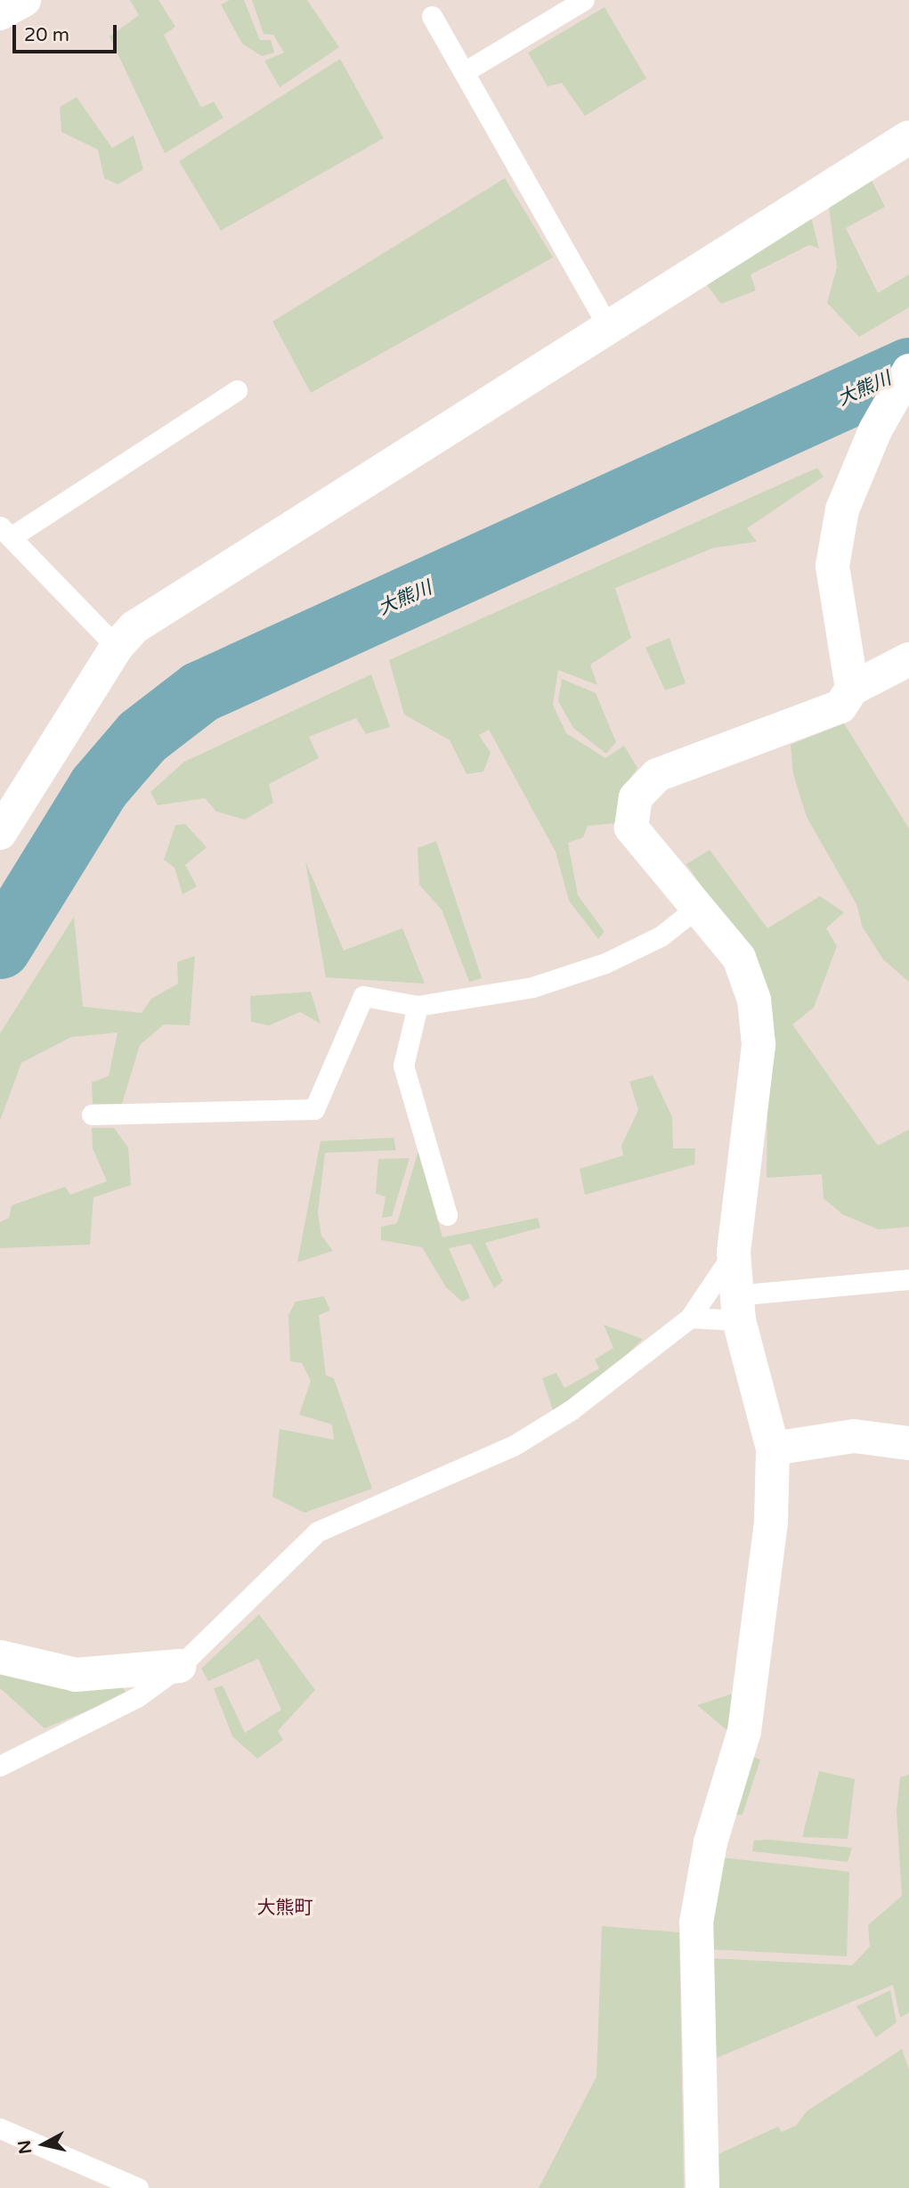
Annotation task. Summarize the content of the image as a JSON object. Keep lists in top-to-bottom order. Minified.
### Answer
{"districts":["大熊町"],"water":["大熊川"],"scale_bar":"20 m","north":"left"}
